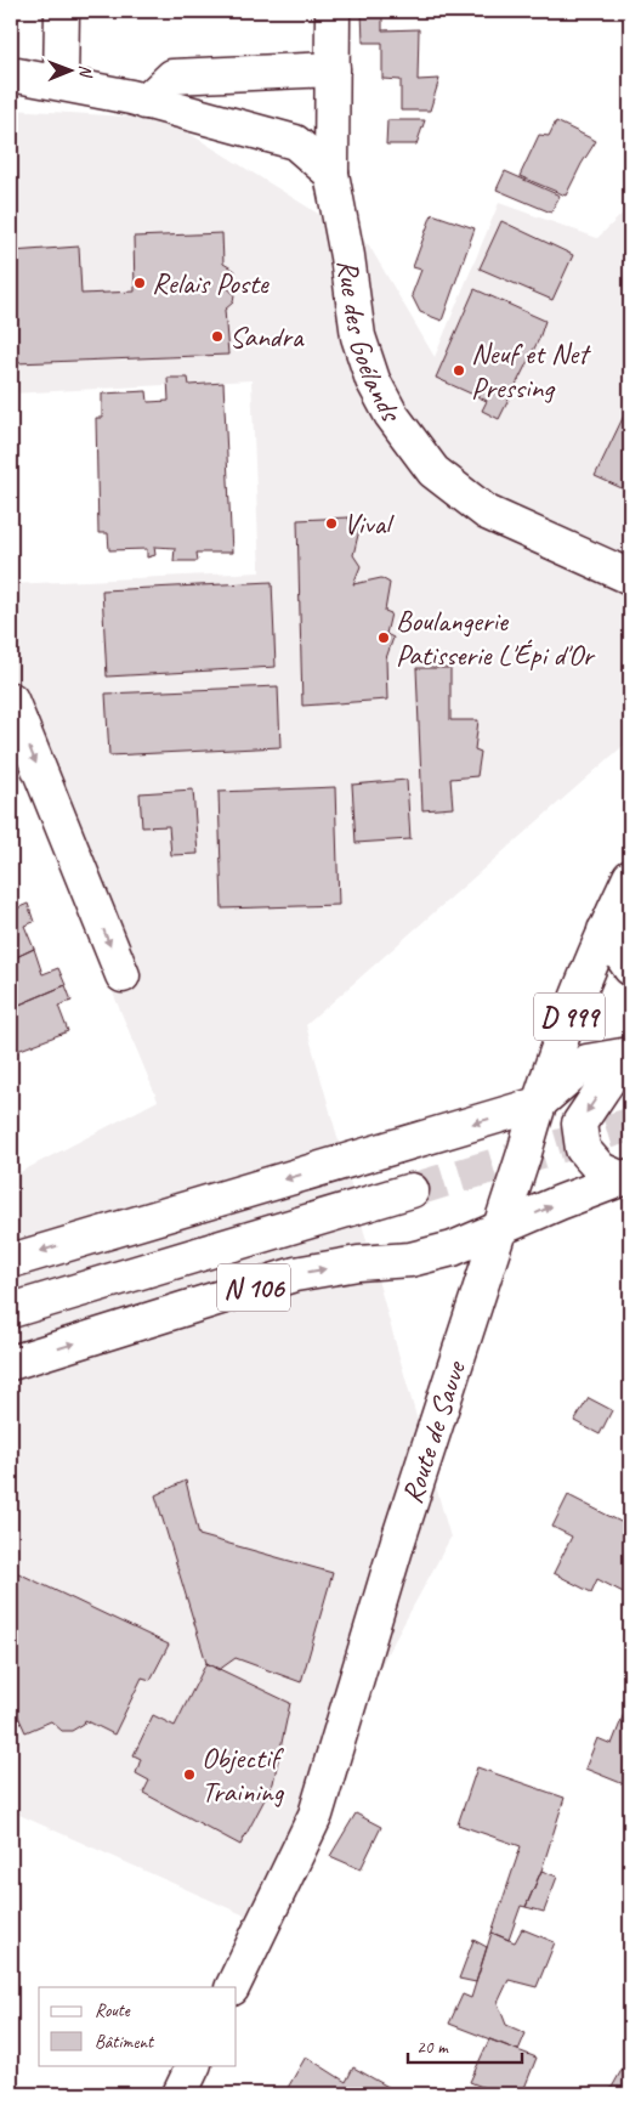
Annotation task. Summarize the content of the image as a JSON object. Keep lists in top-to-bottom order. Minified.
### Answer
{"streets":{"main road":["Rue des Goélands","D 999","N 106","Route de Sauve"]},"crossings":[["N 106","Route de Sauve"]],"places":["Relais Poste","Sandra","Neuf et Net Pressing","Vival","Boulangerie Patisserie L'Épi d'Or","Objectif Training"],"legend":["Route","Bâtiment"],"scale_bar":"20 m","north":"right"}
